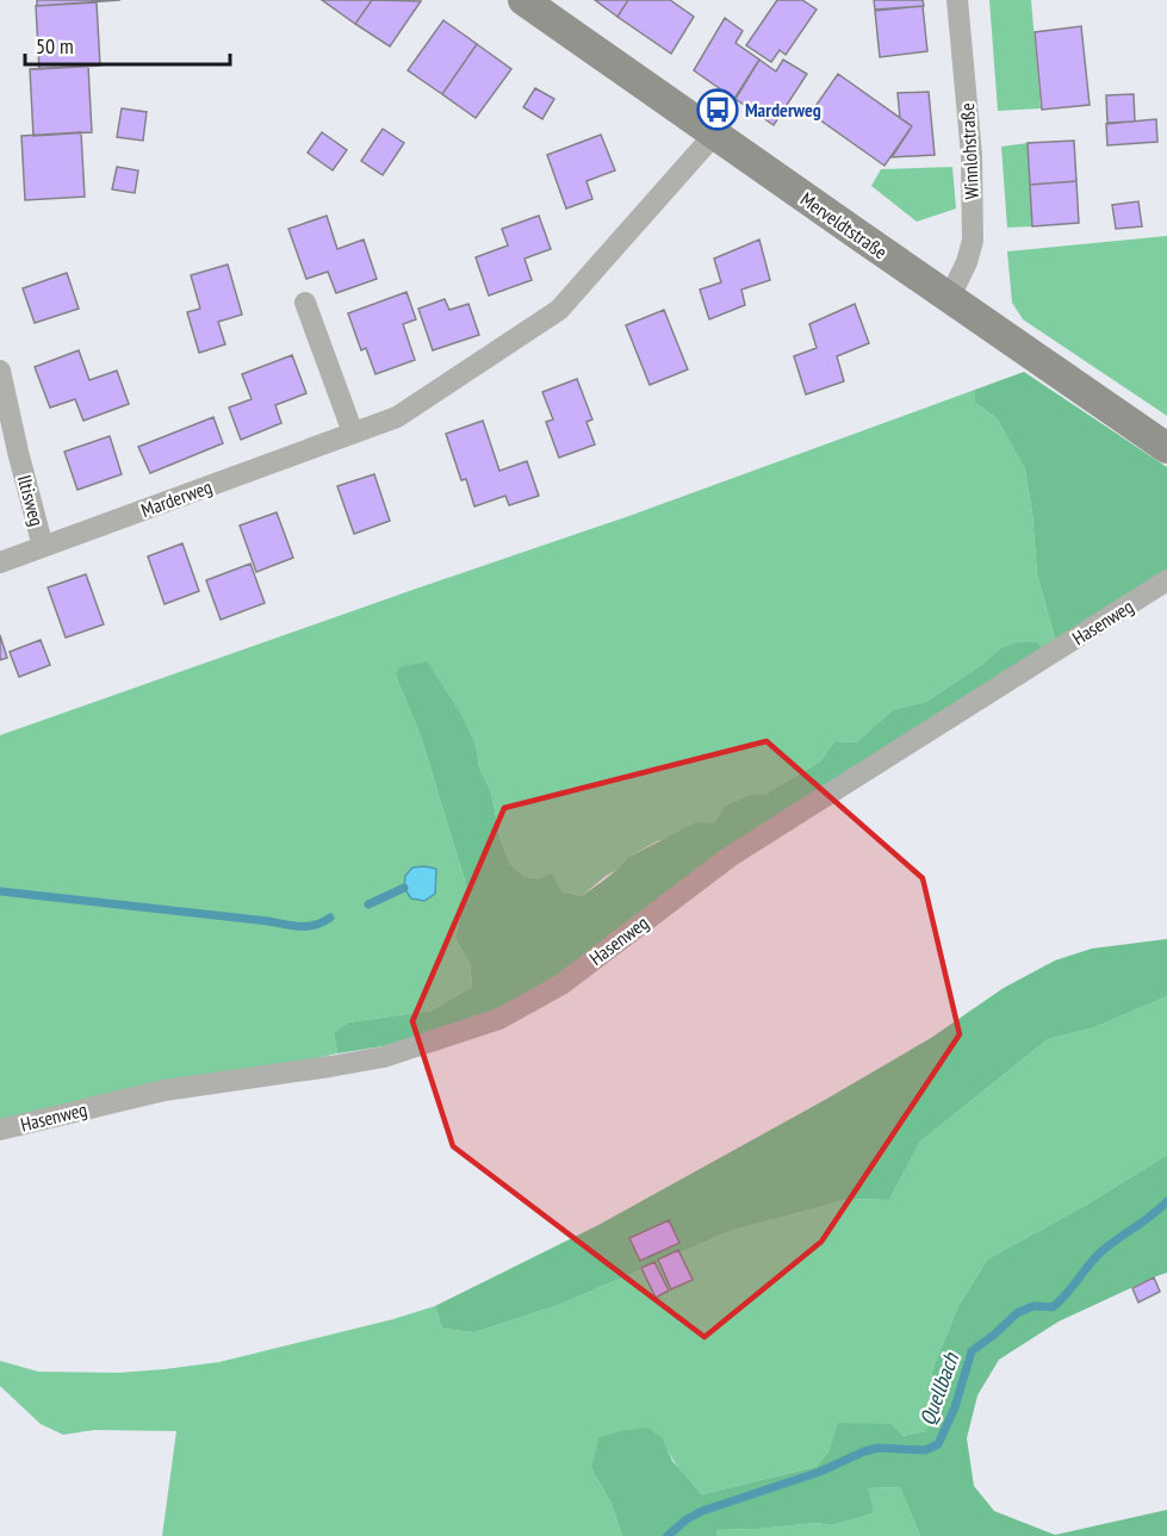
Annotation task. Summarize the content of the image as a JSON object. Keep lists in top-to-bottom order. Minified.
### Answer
{"streets":{"main road":["Merveldtstraße"],"street":["Winnlohstraße","Marderweg","Iltisweg","Hasenweg"]},"crossings":[["Winnlohstraße","Merveldtstraße"],["Merveldtstraße","Marderweg"],["Marderweg","Iltisweg"]],"water":["Quellbach"],"places":{"bus stop":["Marderweg"]},"scale_bar":"50 m"}
